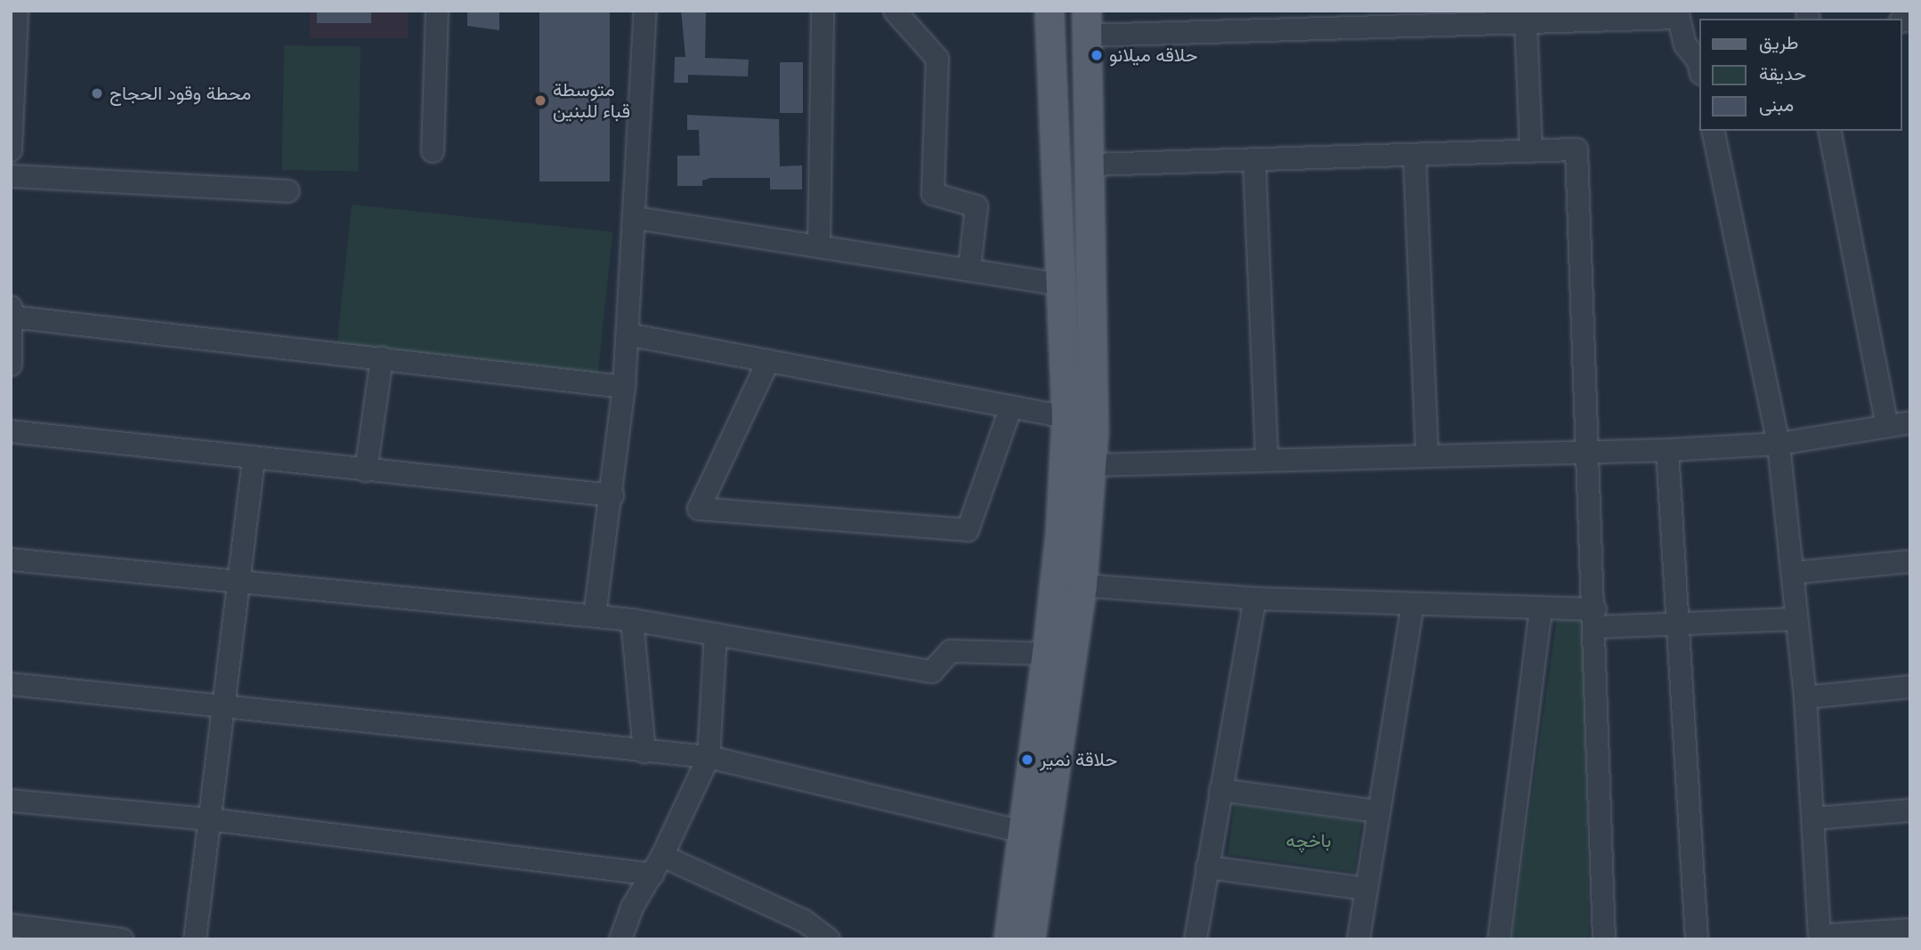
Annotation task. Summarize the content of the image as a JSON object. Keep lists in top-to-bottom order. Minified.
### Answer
{"parks":["باخچە"],"places":["حلاقه ميلانو","محطة وقود الحجاج","متوسطة قباء للبنين","حلاقة نمير"],"legend":["طريق","حديقة","مبنى"]}
